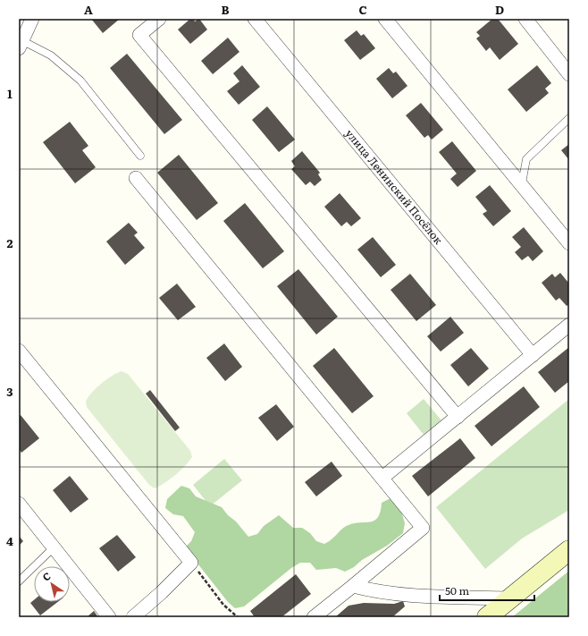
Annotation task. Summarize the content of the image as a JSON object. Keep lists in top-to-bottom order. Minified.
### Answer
{"streets":{"street":["улица Ленинский Посёлок"]},"scale_bar":"50 m","north":"top left","grid":{"columns":["A","B","C","D"],"rows":["1","2","3","4"]}}
